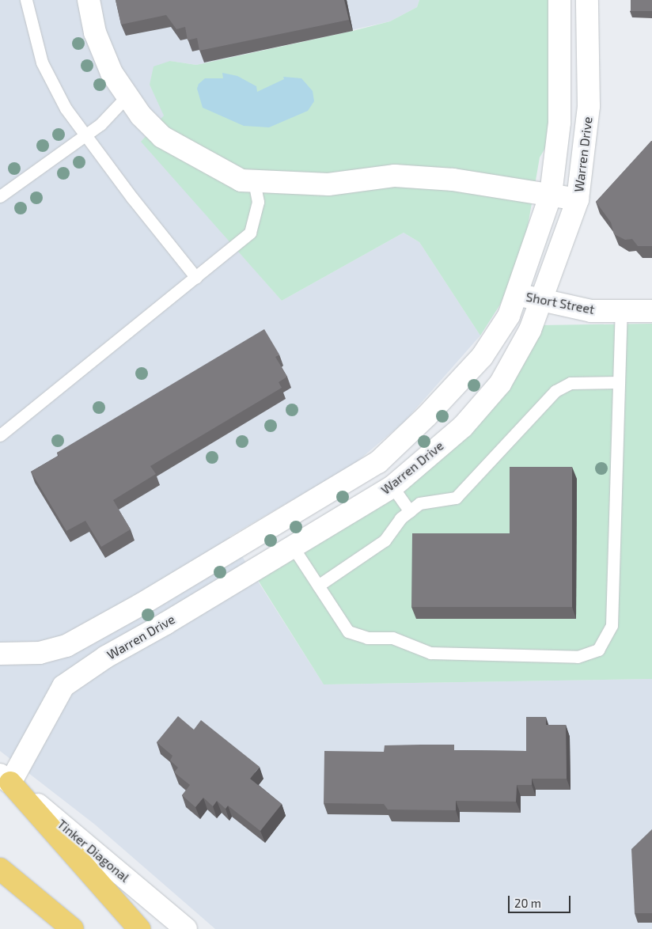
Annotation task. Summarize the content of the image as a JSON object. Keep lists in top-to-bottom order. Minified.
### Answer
{"streets":{"street":["Warren Drive","Short Street","Tinker Diagonal"]},"crossings":[["Warren Drive","Short Street"],["Warren Drive","Tinker Diagonal"]],"scale_bar":"20 m"}
